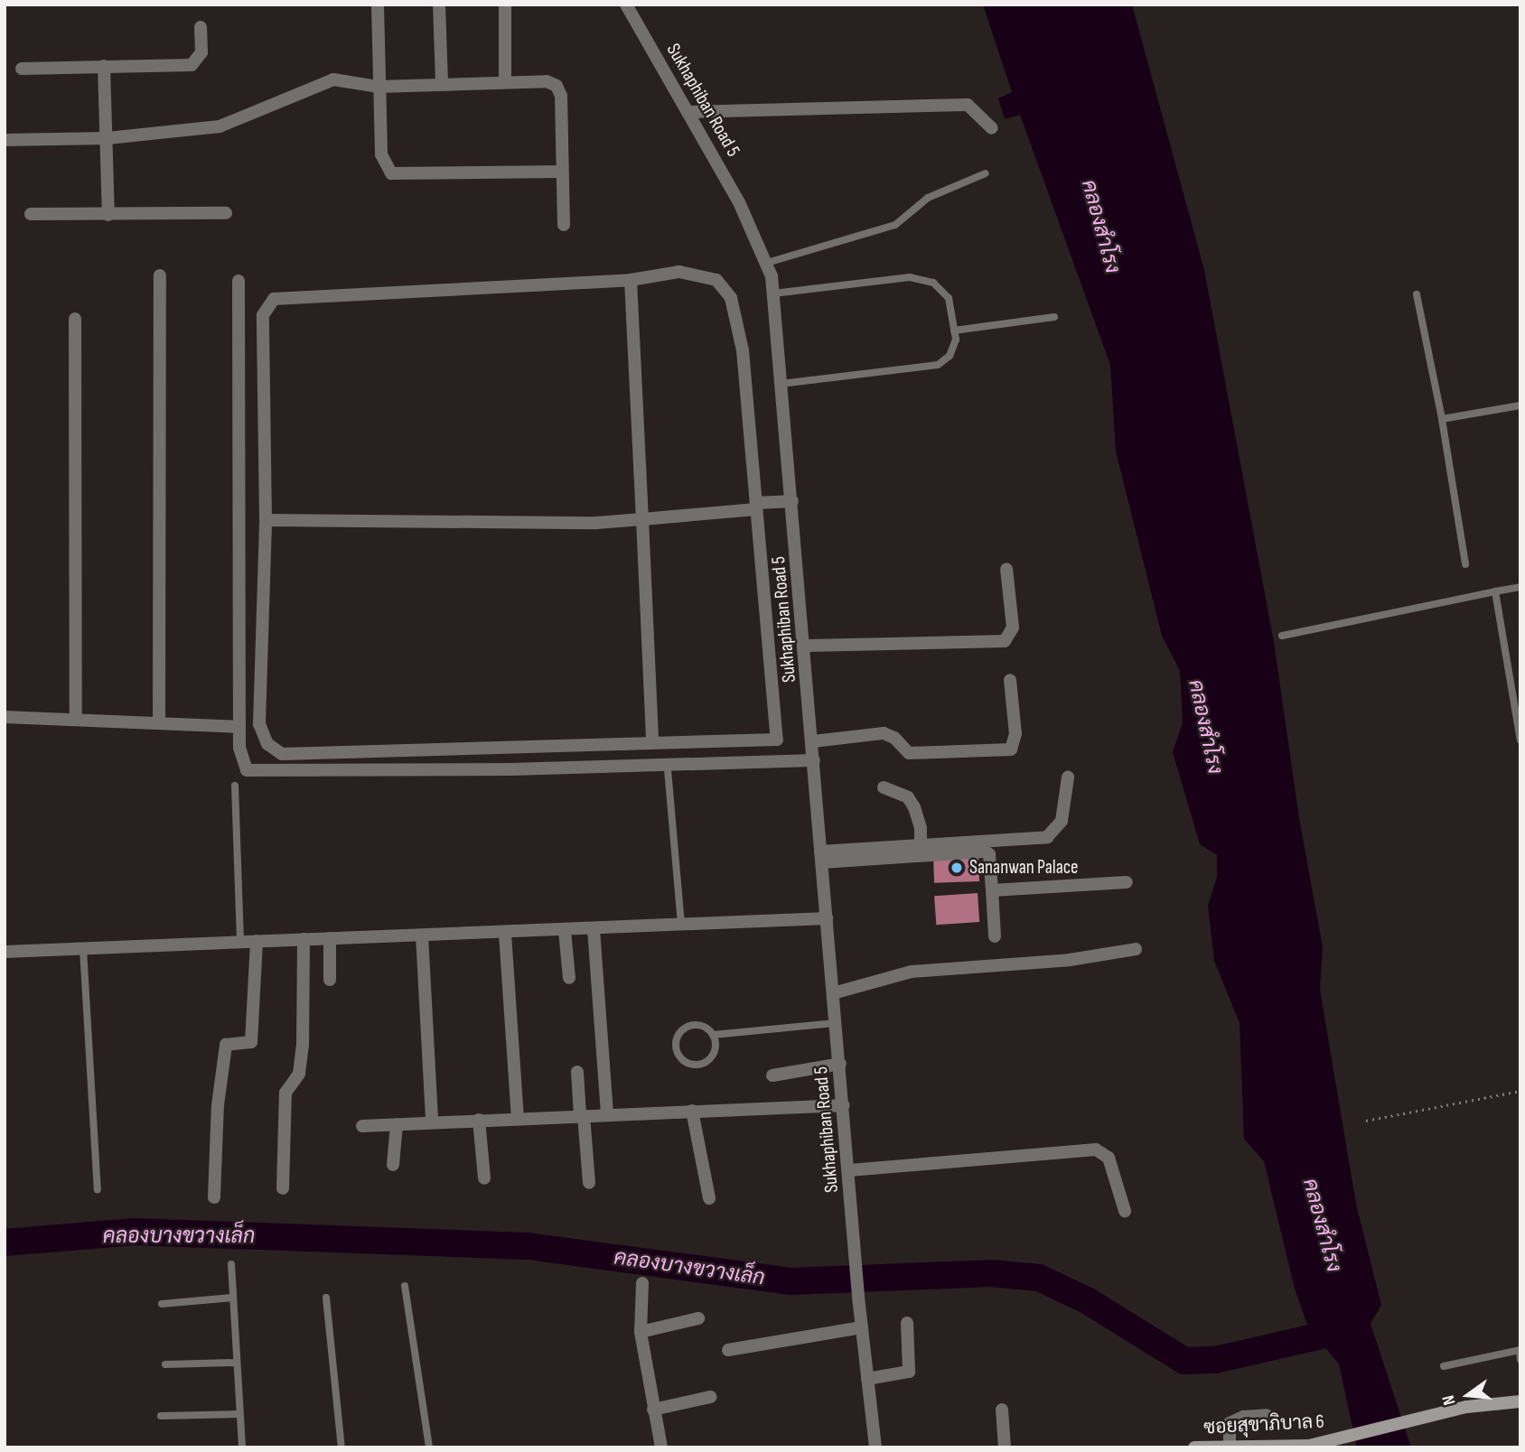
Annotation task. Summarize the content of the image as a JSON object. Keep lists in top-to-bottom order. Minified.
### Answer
{"streets":{"street":["Sukhaphiban Road 5","ซอยสุขาภิบาล 6"]},"water":["คลองสำโรง","คลองบางขวางเล็ก"],"places":["Sananwan Palace"],"north":"left"}
